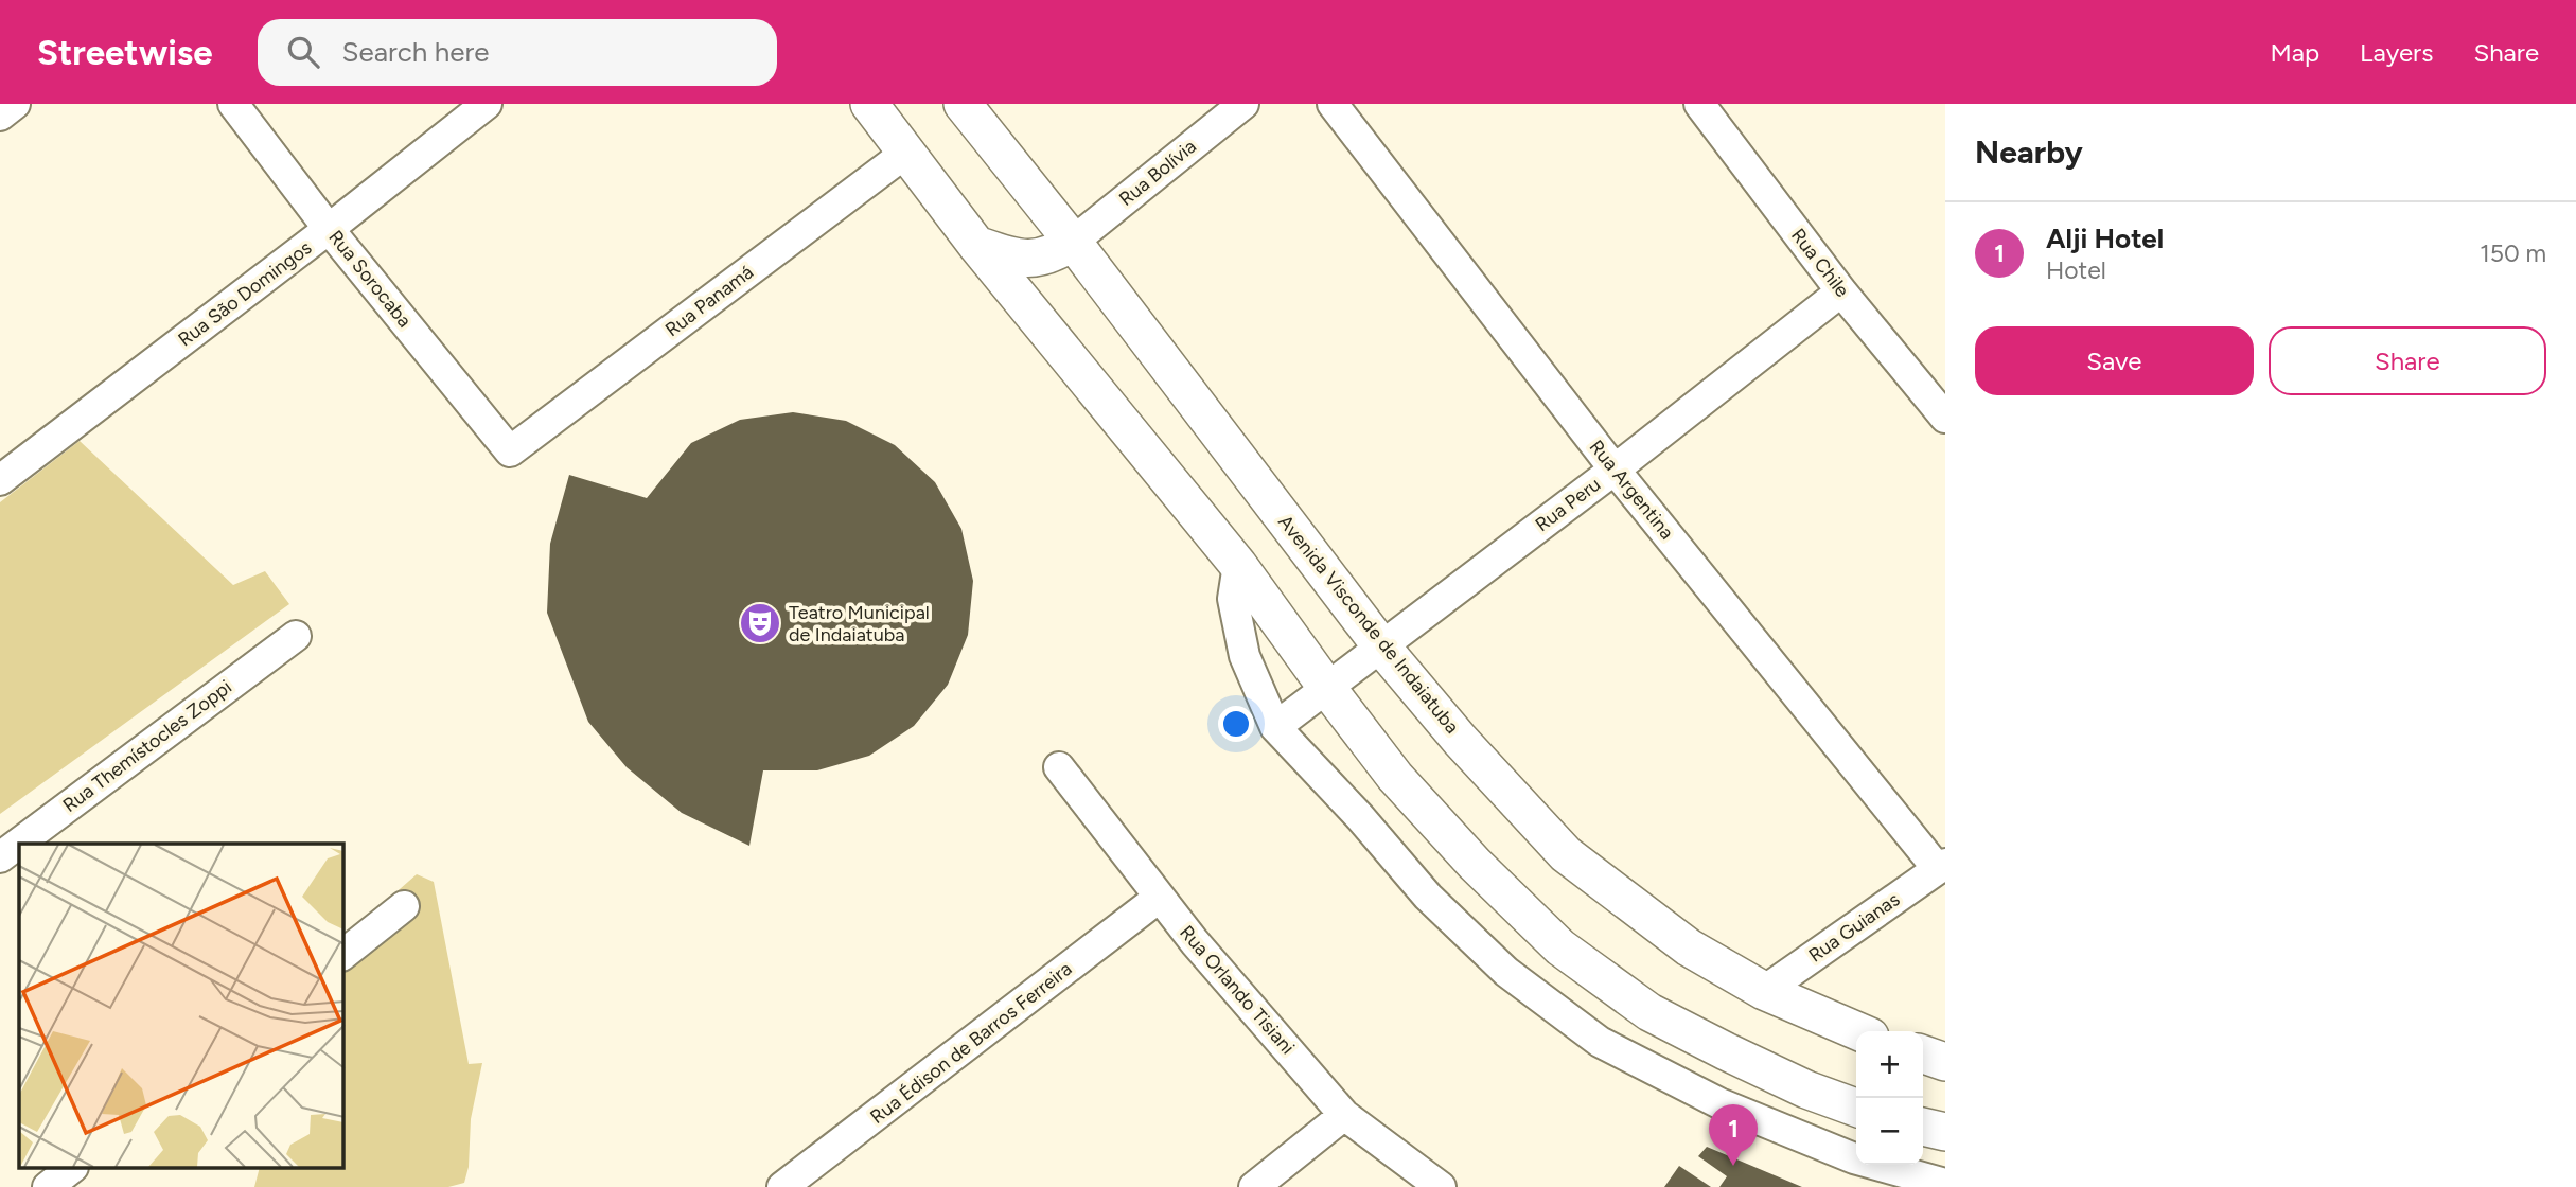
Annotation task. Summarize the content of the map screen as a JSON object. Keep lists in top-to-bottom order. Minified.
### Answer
{"streets":{"main road":["Avenida Visconde de Indaiatuba"],"street":["Rua Bolívia","Rua Chile","Rua Sorocaba","Rua São Domingos","Rua Panamá","Rua Argentina","Rua Peru","Rua Themístocles Zoppi","Rua Guianas","Rua Orlando Tisiani","Rua Édison de Barros Ferreira"]},"crossings":[["Rua Bolívia","Avenida Visconde de Indaiatuba"],["Rua Chile","Rua Peru"],["Rua Sorocaba","Rua São Domingos"],["Rua Sorocaba","Rua Panamá"],["Rua Argentina","Rua Peru"],["Rua Argentina","Rua Guianas"],["Rua Peru","Avenida Visconde de Indaiatuba"],["Avenida Visconde de Indaiatuba","Rua Guianas"],["Rua Orlando Tisiani","Rua Édison de Barros Ferreira"]],"places":{"theatre":["Teatro Municipal de Indaiatuba"]},"page":{"header":"Streetwise","search":"Search here","nav":["Map","Layers","Share"],"heading":"Nearby","list":[{"mark":"1","name":"Alji Hotel","note":"Hotel","value":"150 m"}],"buttons":["Save","Share"],"map_buttons":["+","−"],"pins":"1"}}
